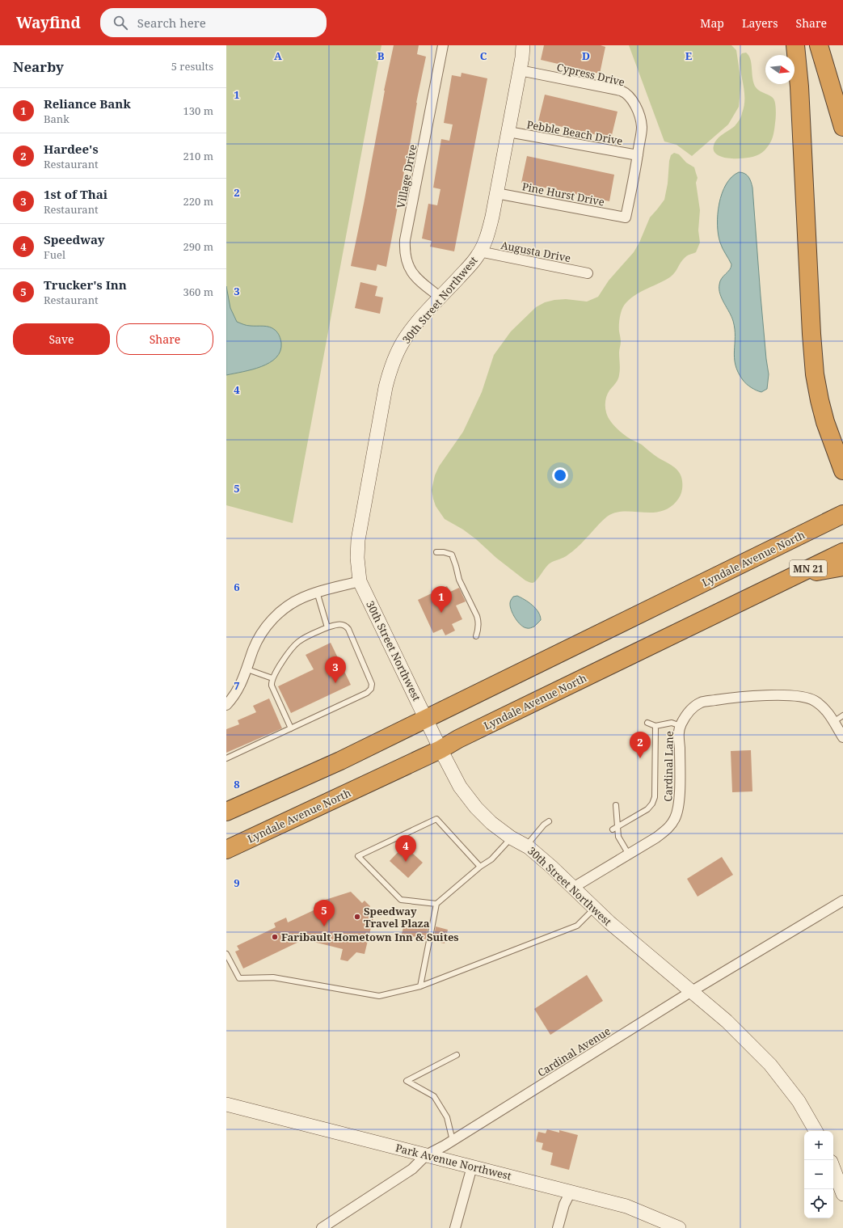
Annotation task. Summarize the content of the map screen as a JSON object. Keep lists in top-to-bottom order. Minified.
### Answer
{"streets":{"highway":["Lyndale Avenue North","MN 21"],"street":["Cypress Drive","Pebble Beach Drive","Village Drive","Pine Hurst Drive","Augusta Drive","30th Street Northwest","Cardinal Lane","Cardinal Avenue","Park Avenue Northwest"]},"crossings":[["Cypress Drive","Pebble Beach Drive"],["Cypress Drive","Pine Hurst Drive"],["Cypress Drive","30th Street Northwest"],["Pebble Beach Drive","30th Street Northwest"],["Village Drive","30th Street Northwest"],["Pine Hurst Drive","30th Street Northwest"],["Augusta Drive","30th Street Northwest"],["30th Street Northwest","Lyndale Avenue North"],["30th Street Northwest","Cardinal Lane"],["30th Street Northwest","Cardinal Avenue"],["Cardinal Avenue","Park Avenue Northwest"]],"places":["Speedway Travel Plaza","Faribault Hometown Inn & Suites"],"north":"right","page":{"header":"Wayfind","search":"Search here","nav":["Map","Layers","Share"],"heading":["Nearby","5 results"],"list":[{"mark":"1","name":"Reliance Bank","note":"Bank","value":"130 m"},{"mark":"2","name":"Hardee's","note":"Restaurant","value":"210 m"},{"mark":"3","name":"1st of Thai","note":"Restaurant","value":"220 m"},{"mark":"4","name":"Speedway","note":"Fuel","value":"290 m"},{"mark":"5","name":"Trucker's Inn","note":"Restaurant","value":"360 m"}],"buttons":["Save","Share"],"pins":["1","3","2","4","5"],"map_buttons":["+","−"]},"grid":{"columns":["A","B","C","D","E"],"rows":["1","2","3","4","5","6","7","8","9"]}}
